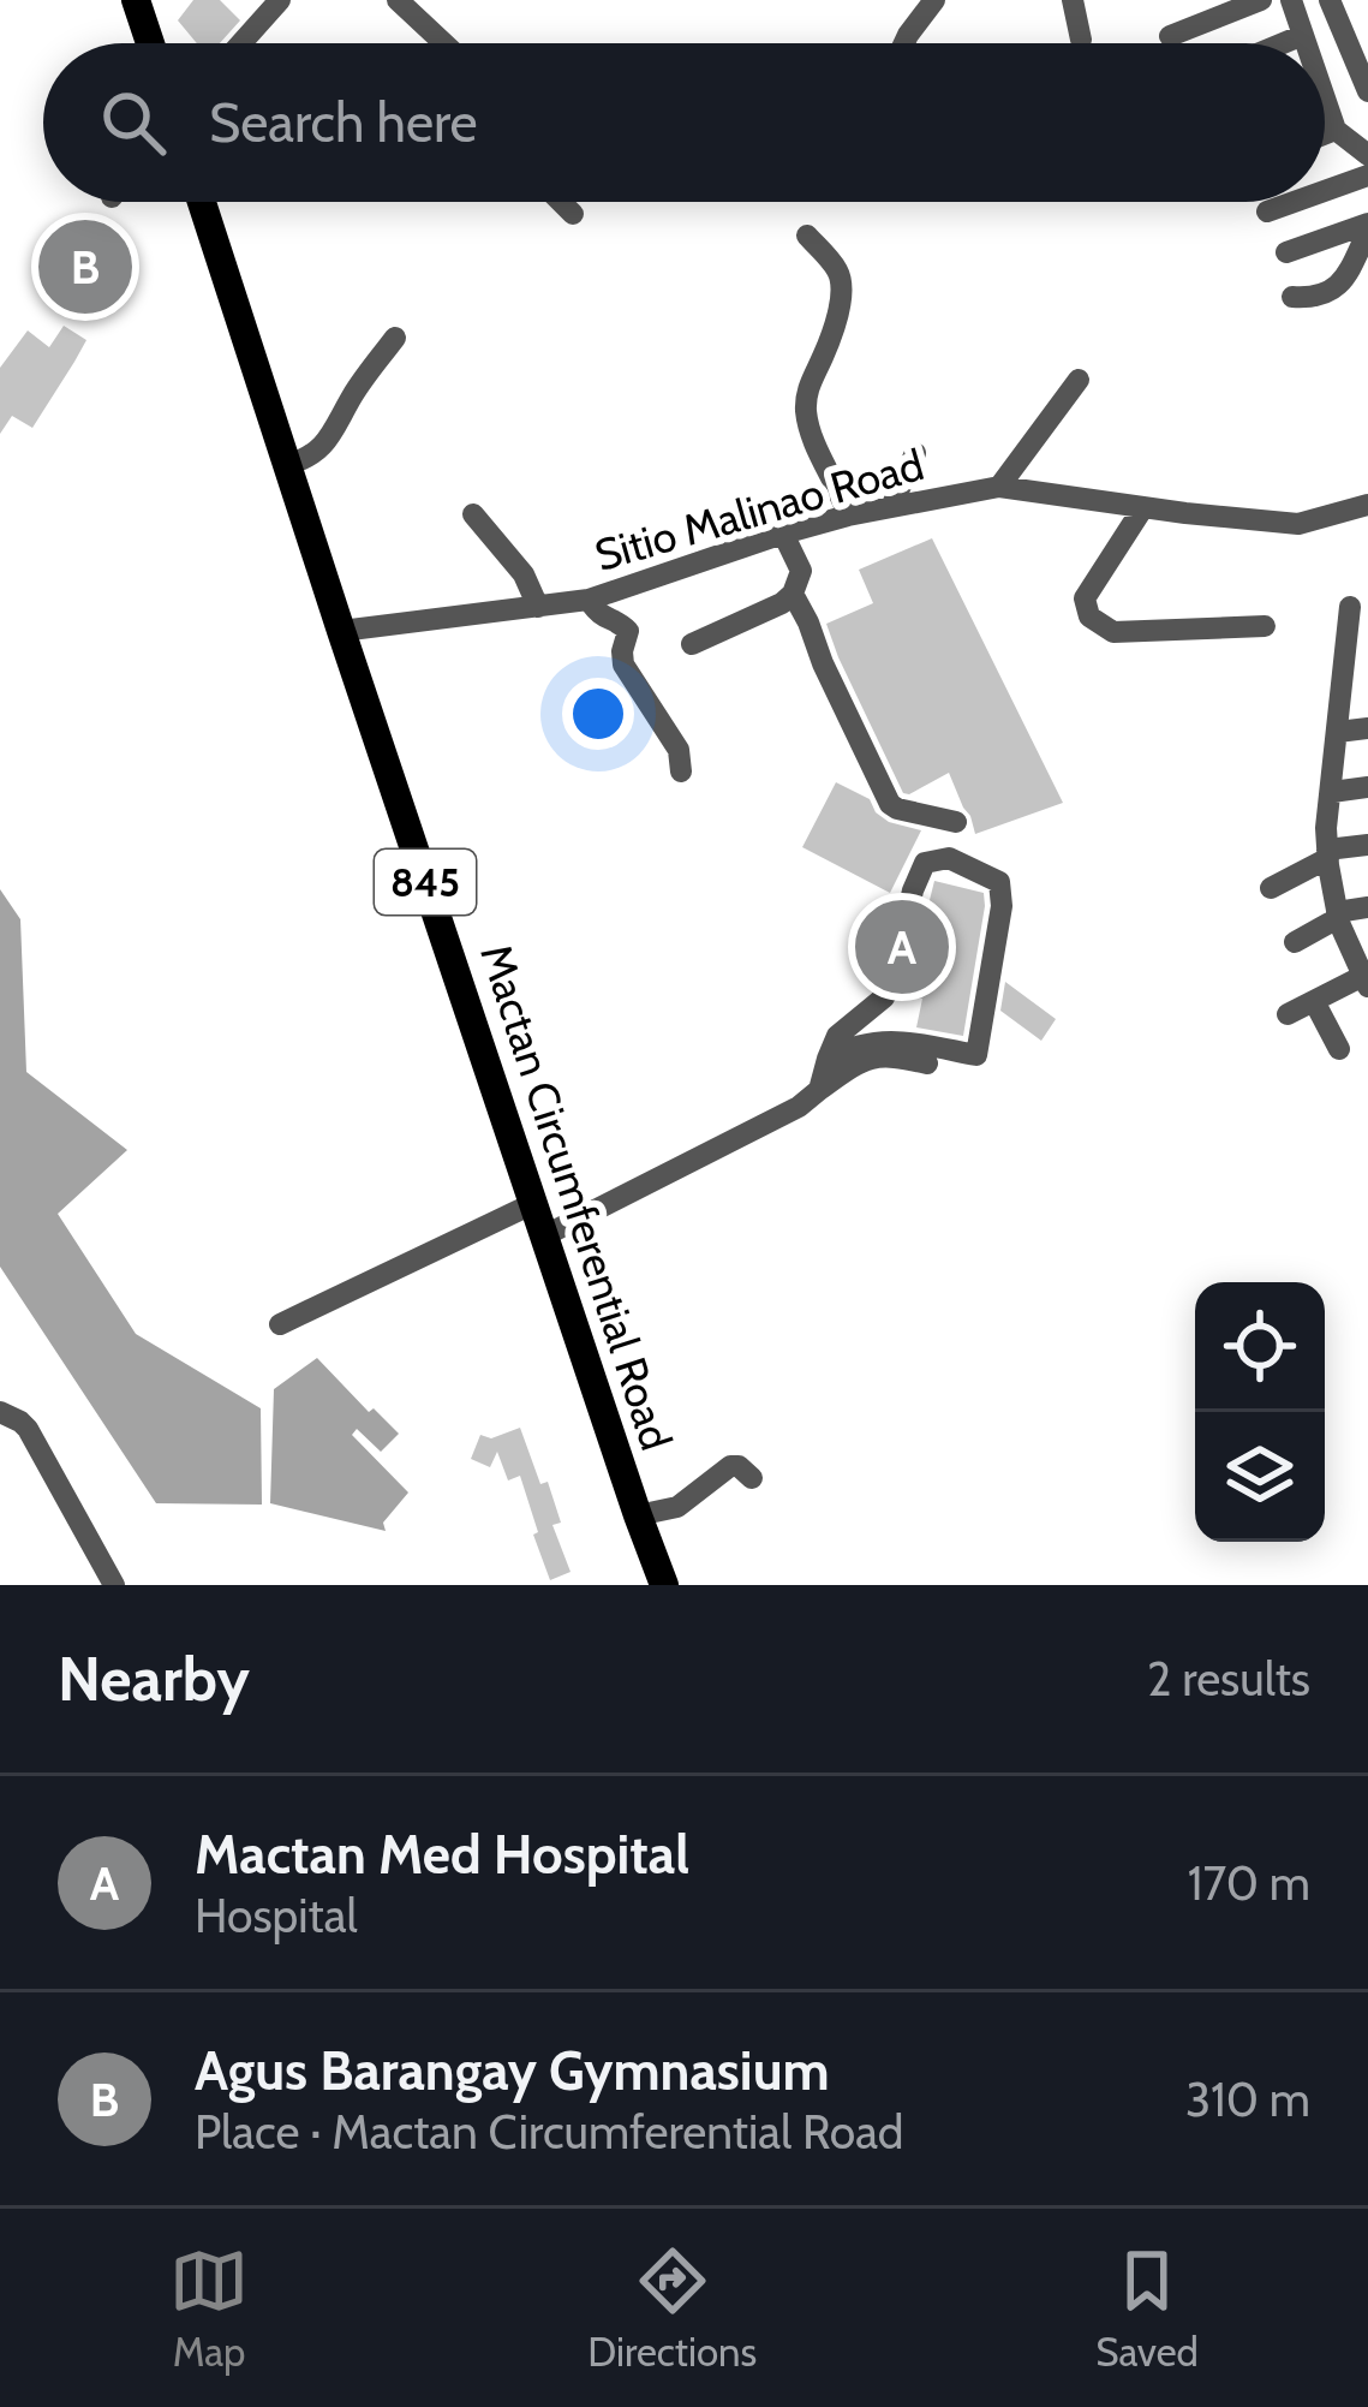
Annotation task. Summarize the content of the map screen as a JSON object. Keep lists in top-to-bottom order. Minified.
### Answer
{"streets":{"main road":["845","Mactan Circumferential Road"],"street":["Sitio Malinao Road"]},"crossings":[["Sitio Malinao Road","Mactan Circumferential Road"]],"page":{"search":"Search here","pins":["B","A"],"heading":["Nearby","2 results"],"list":[{"mark":"A","name":"Mactan Med Hospital","note":"Hospital","value":"170 m"},{"mark":"B","name":"Agus Barangay Gymnasium","note":"Place · Mactan Circumferential Road","value":"310 m"}],"nav":["Map","Directions","Saved"]}}
